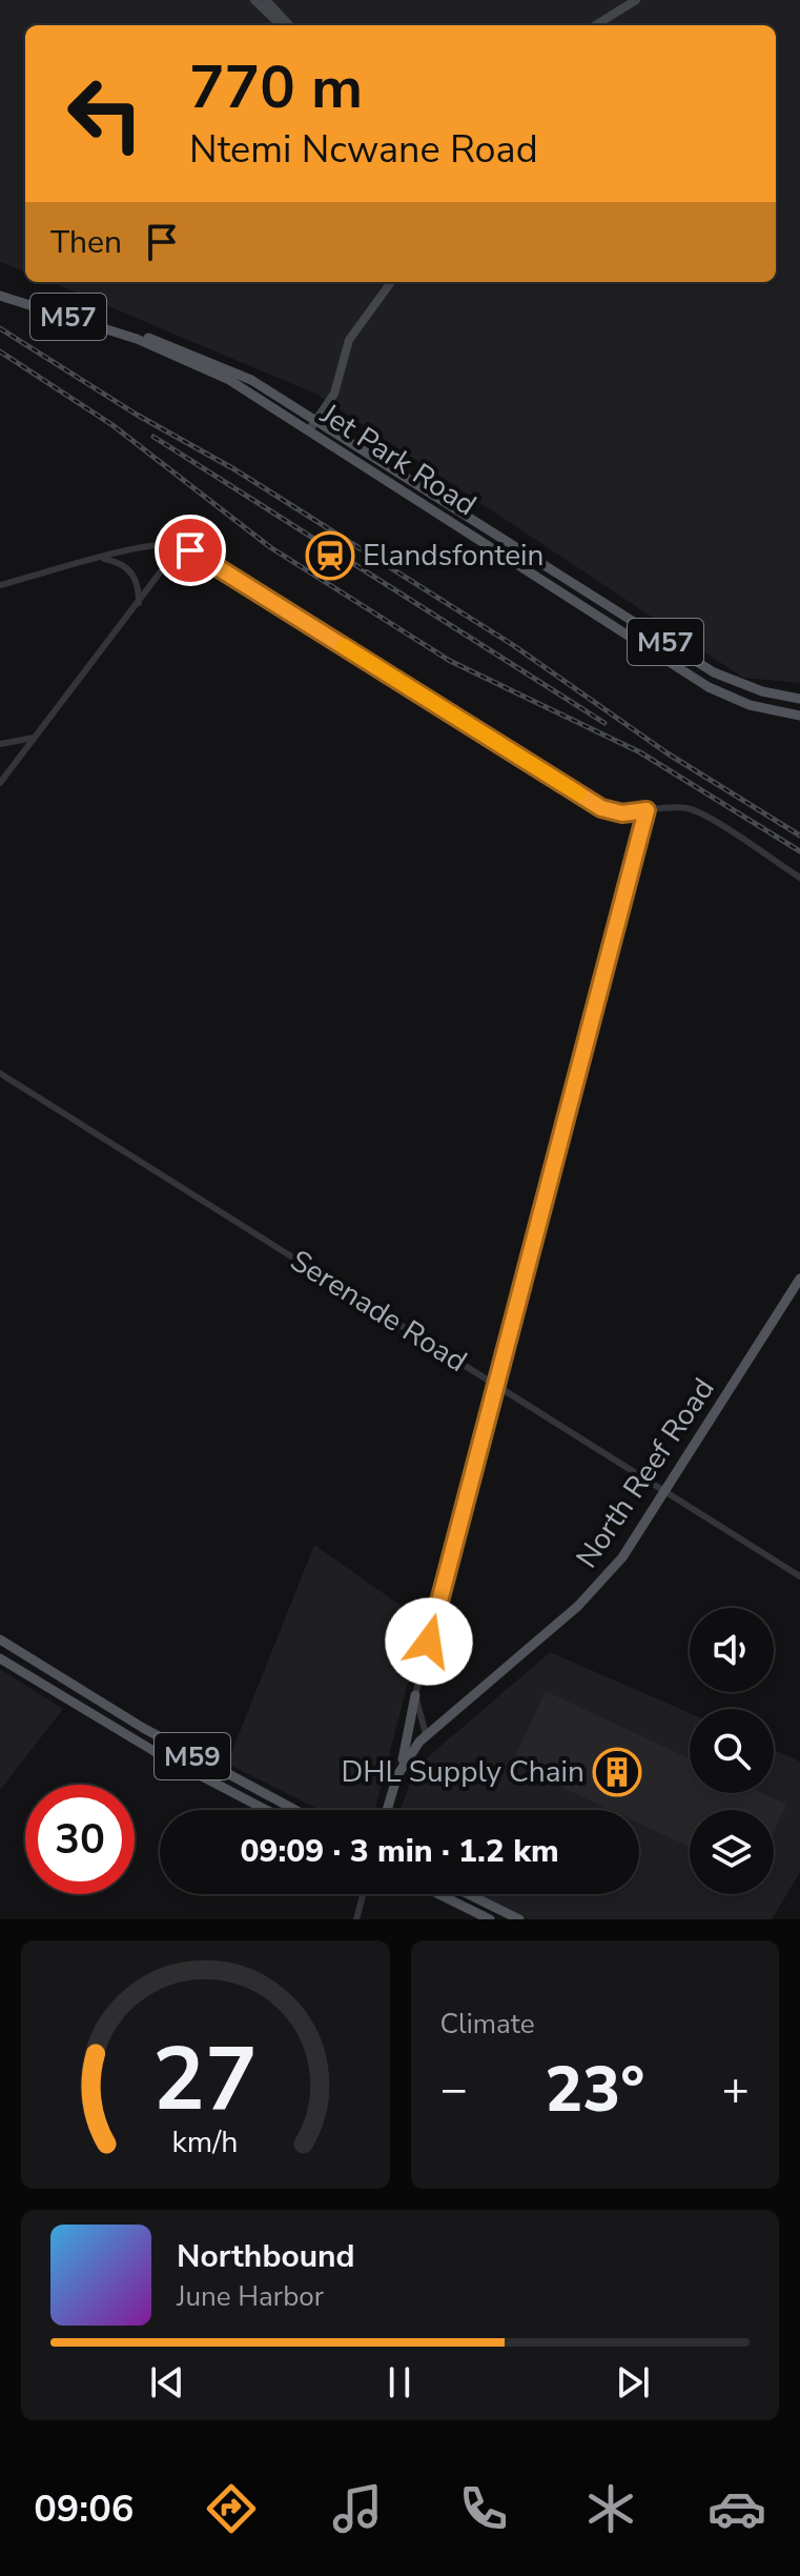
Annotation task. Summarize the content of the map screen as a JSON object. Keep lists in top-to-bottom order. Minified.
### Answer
{"streets":{"main road":["M57","Jet Park Road","North Reef Road","M59"],"street":["Serenade Road"]},"crossings":[["Serenade Road","North Reef Road"]],"places":{"station":["Elandsfontein"],"building":["DHL Supply Chain"]},"page":{"turn":["770 m","Ntemi Ncwane Road"],"then":"Then","limit":"30","trip":"09:09 · 3 min · 1.2 km","tile":"Climate","heat":["−","23°","+"],"song":["Northbound","June Harbor"],"tabs":"09:06","gauge":["27","km/h"]}}
